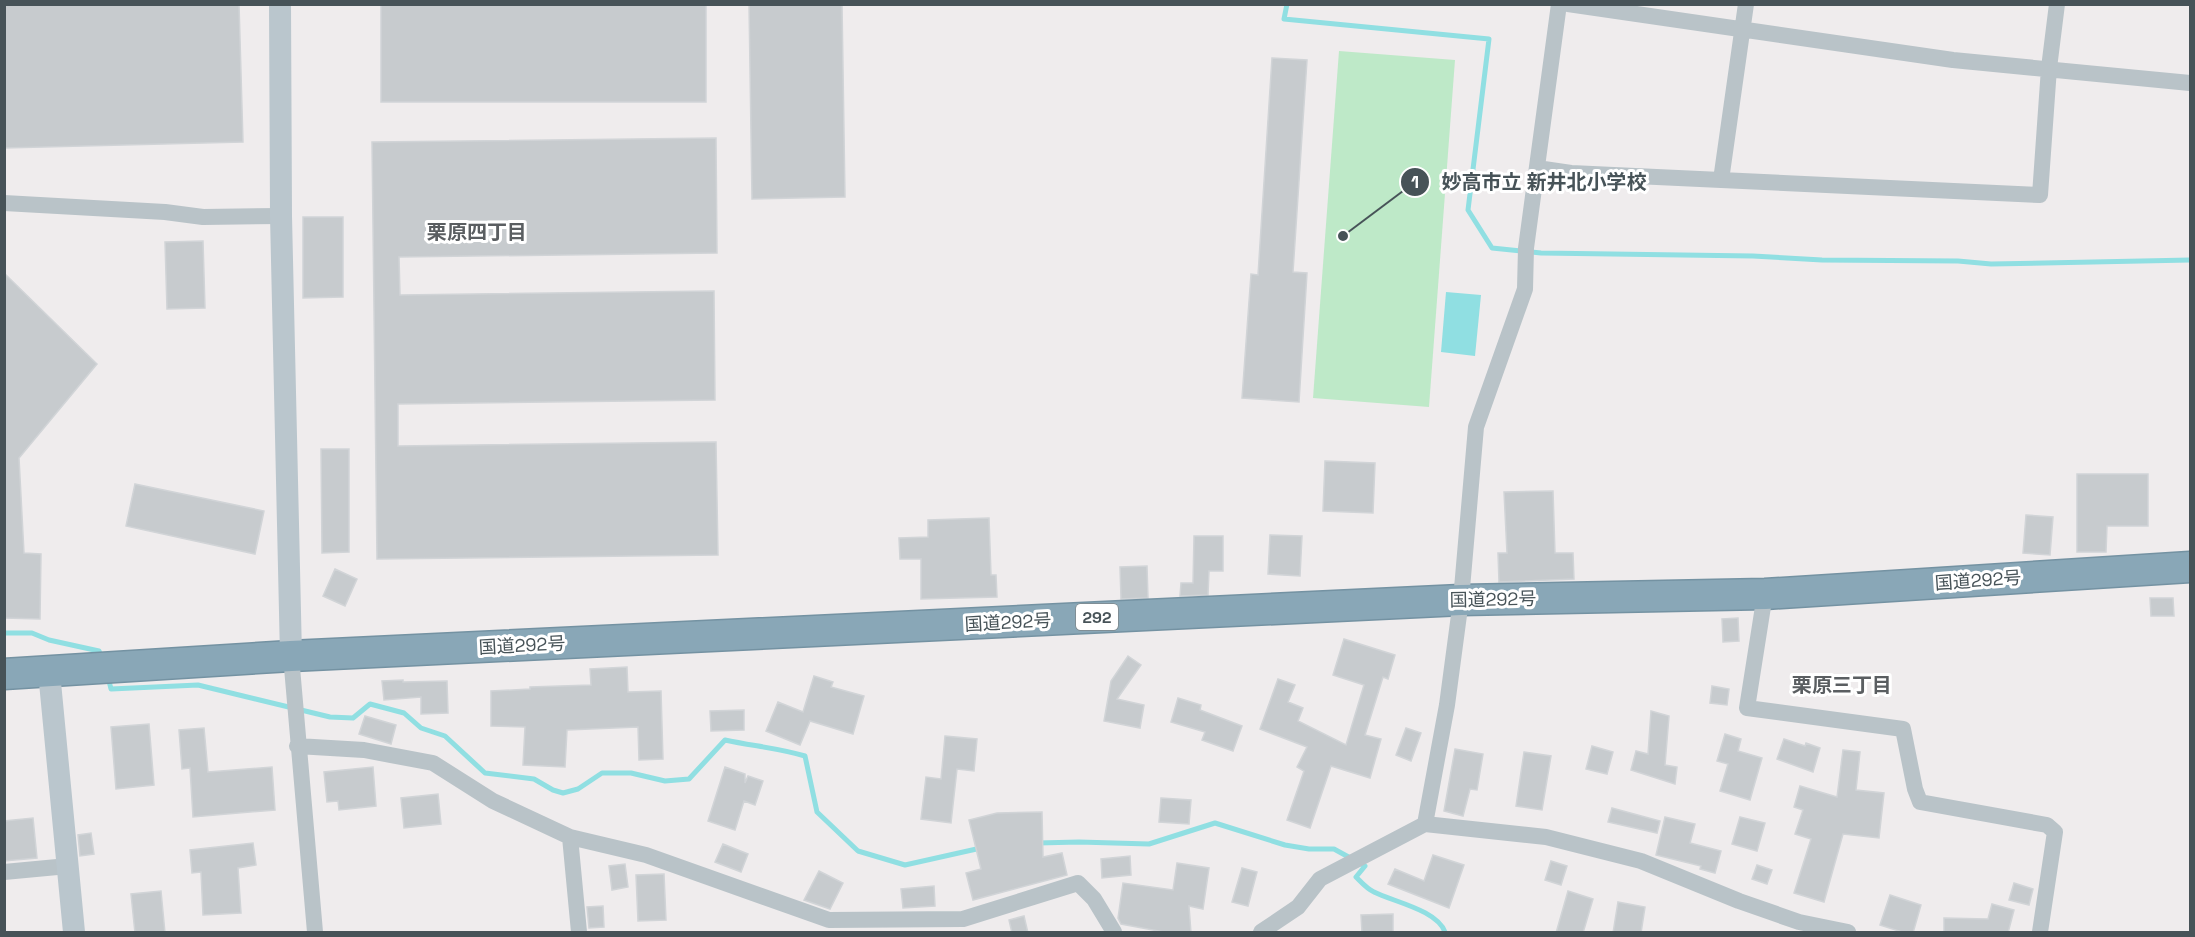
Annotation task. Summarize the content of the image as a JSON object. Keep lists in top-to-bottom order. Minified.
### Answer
{"streets":{"highway":["国道292号","292"]},"districts":["栗原四丁目","栗原三丁目"],"places":["妙高市立 新井北小学校"]}
